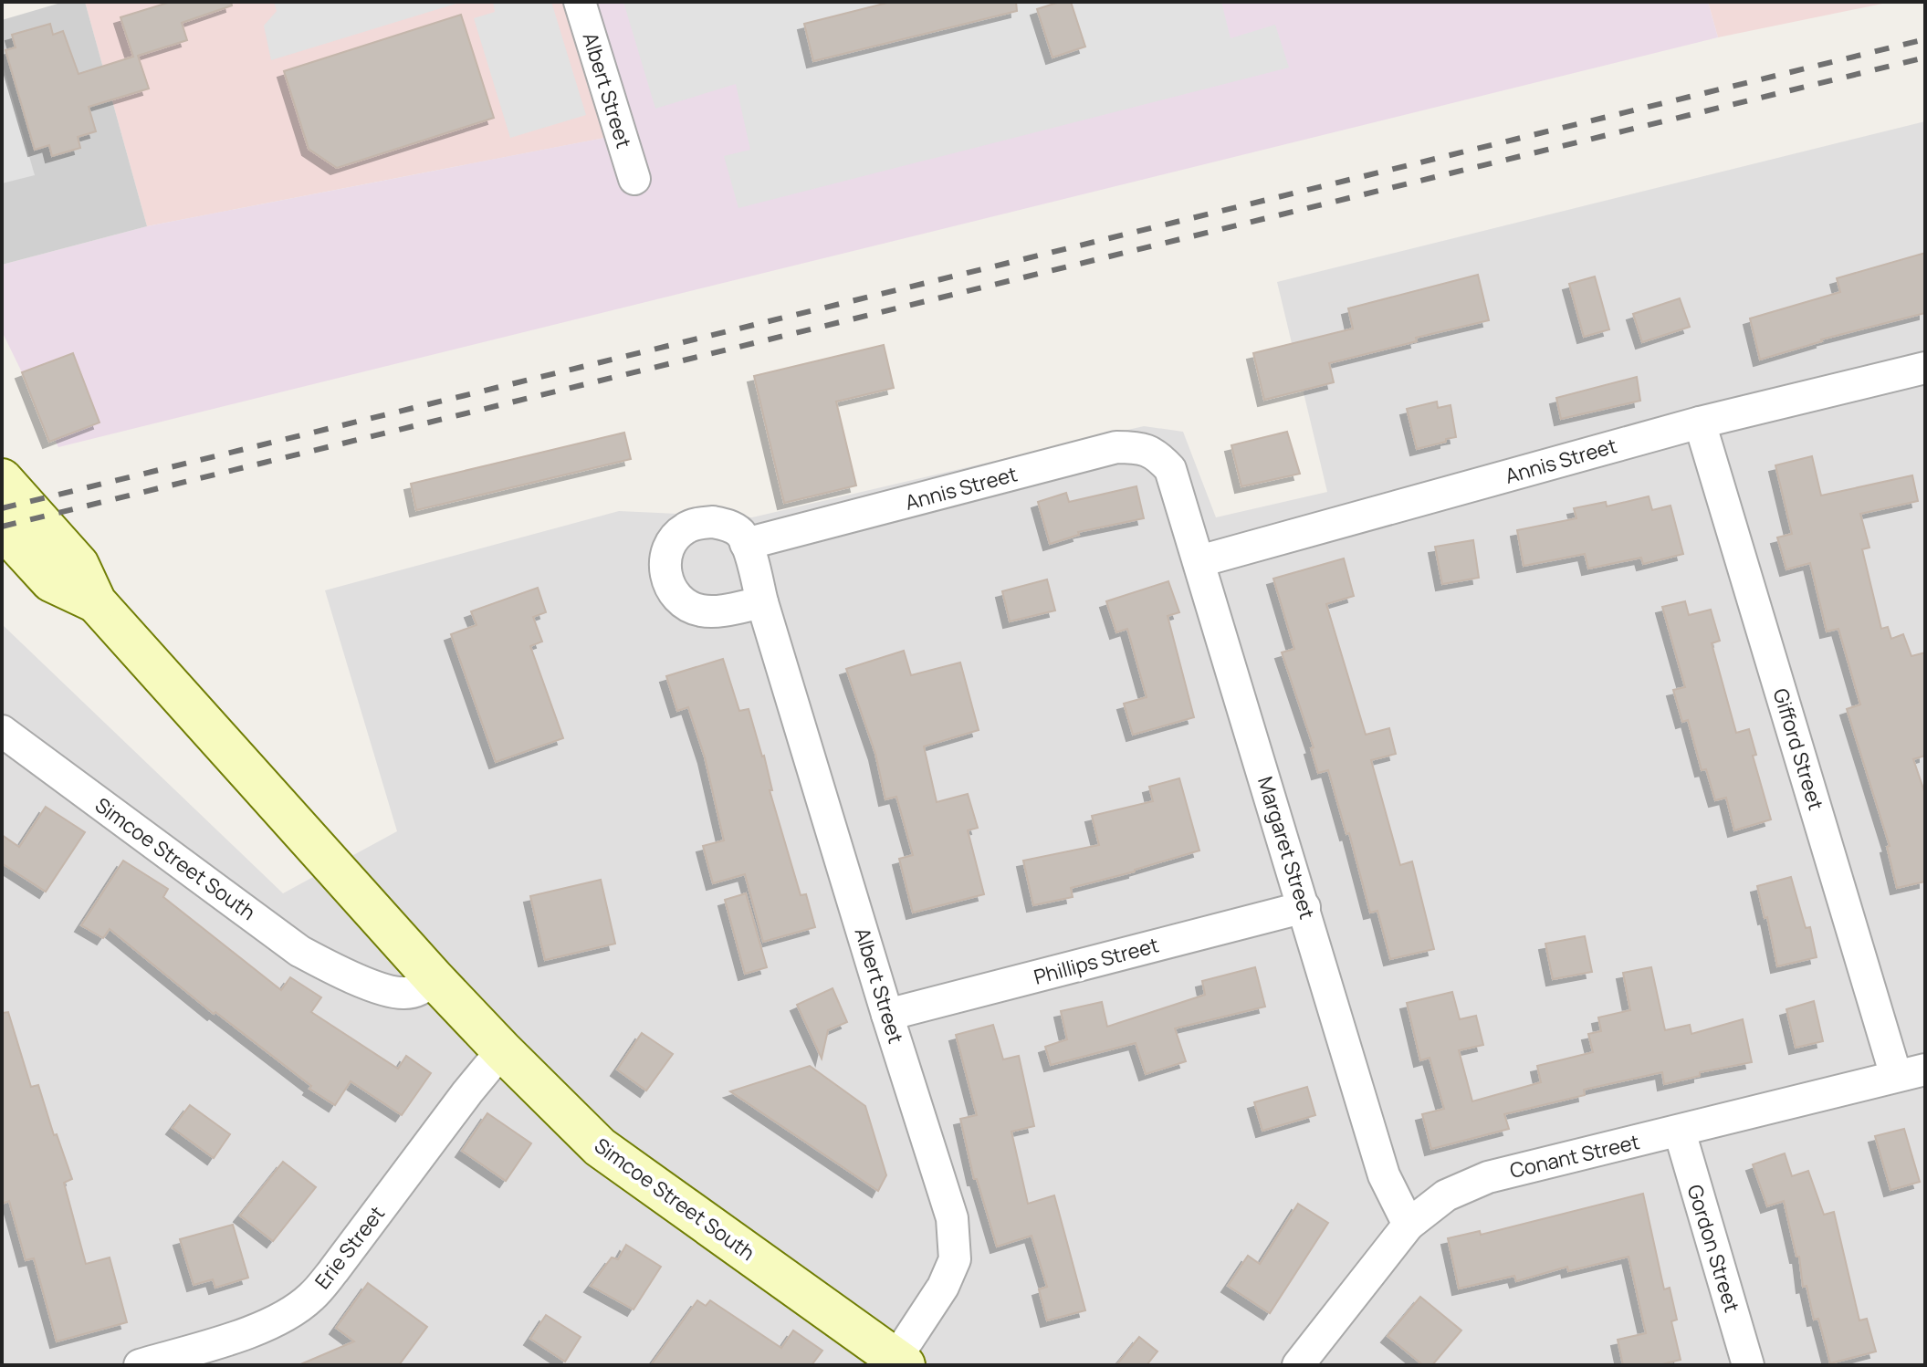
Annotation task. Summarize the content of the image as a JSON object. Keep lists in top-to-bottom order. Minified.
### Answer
{"streets":{"main road":["Simcoe Street South"],"street":["Albert Street","Annis Street","Gifford Street","Margaret Street","Phillips Street","Conant Street","Erie Street","Gordon Street"]},"crossings":[["Albert Street","Annis Street"],["Albert Street","Simcoe Street South"],["Albert Street","Phillips Street"],["Annis Street","Gifford Street"],["Annis Street","Margaret Street"],["Gifford Street","Conant Street"],["Margaret Street","Phillips Street"],["Margaret Street","Conant Street"],["Simcoe Street South","Erie Street"],["Conant Street","Gordon Street"]]}
